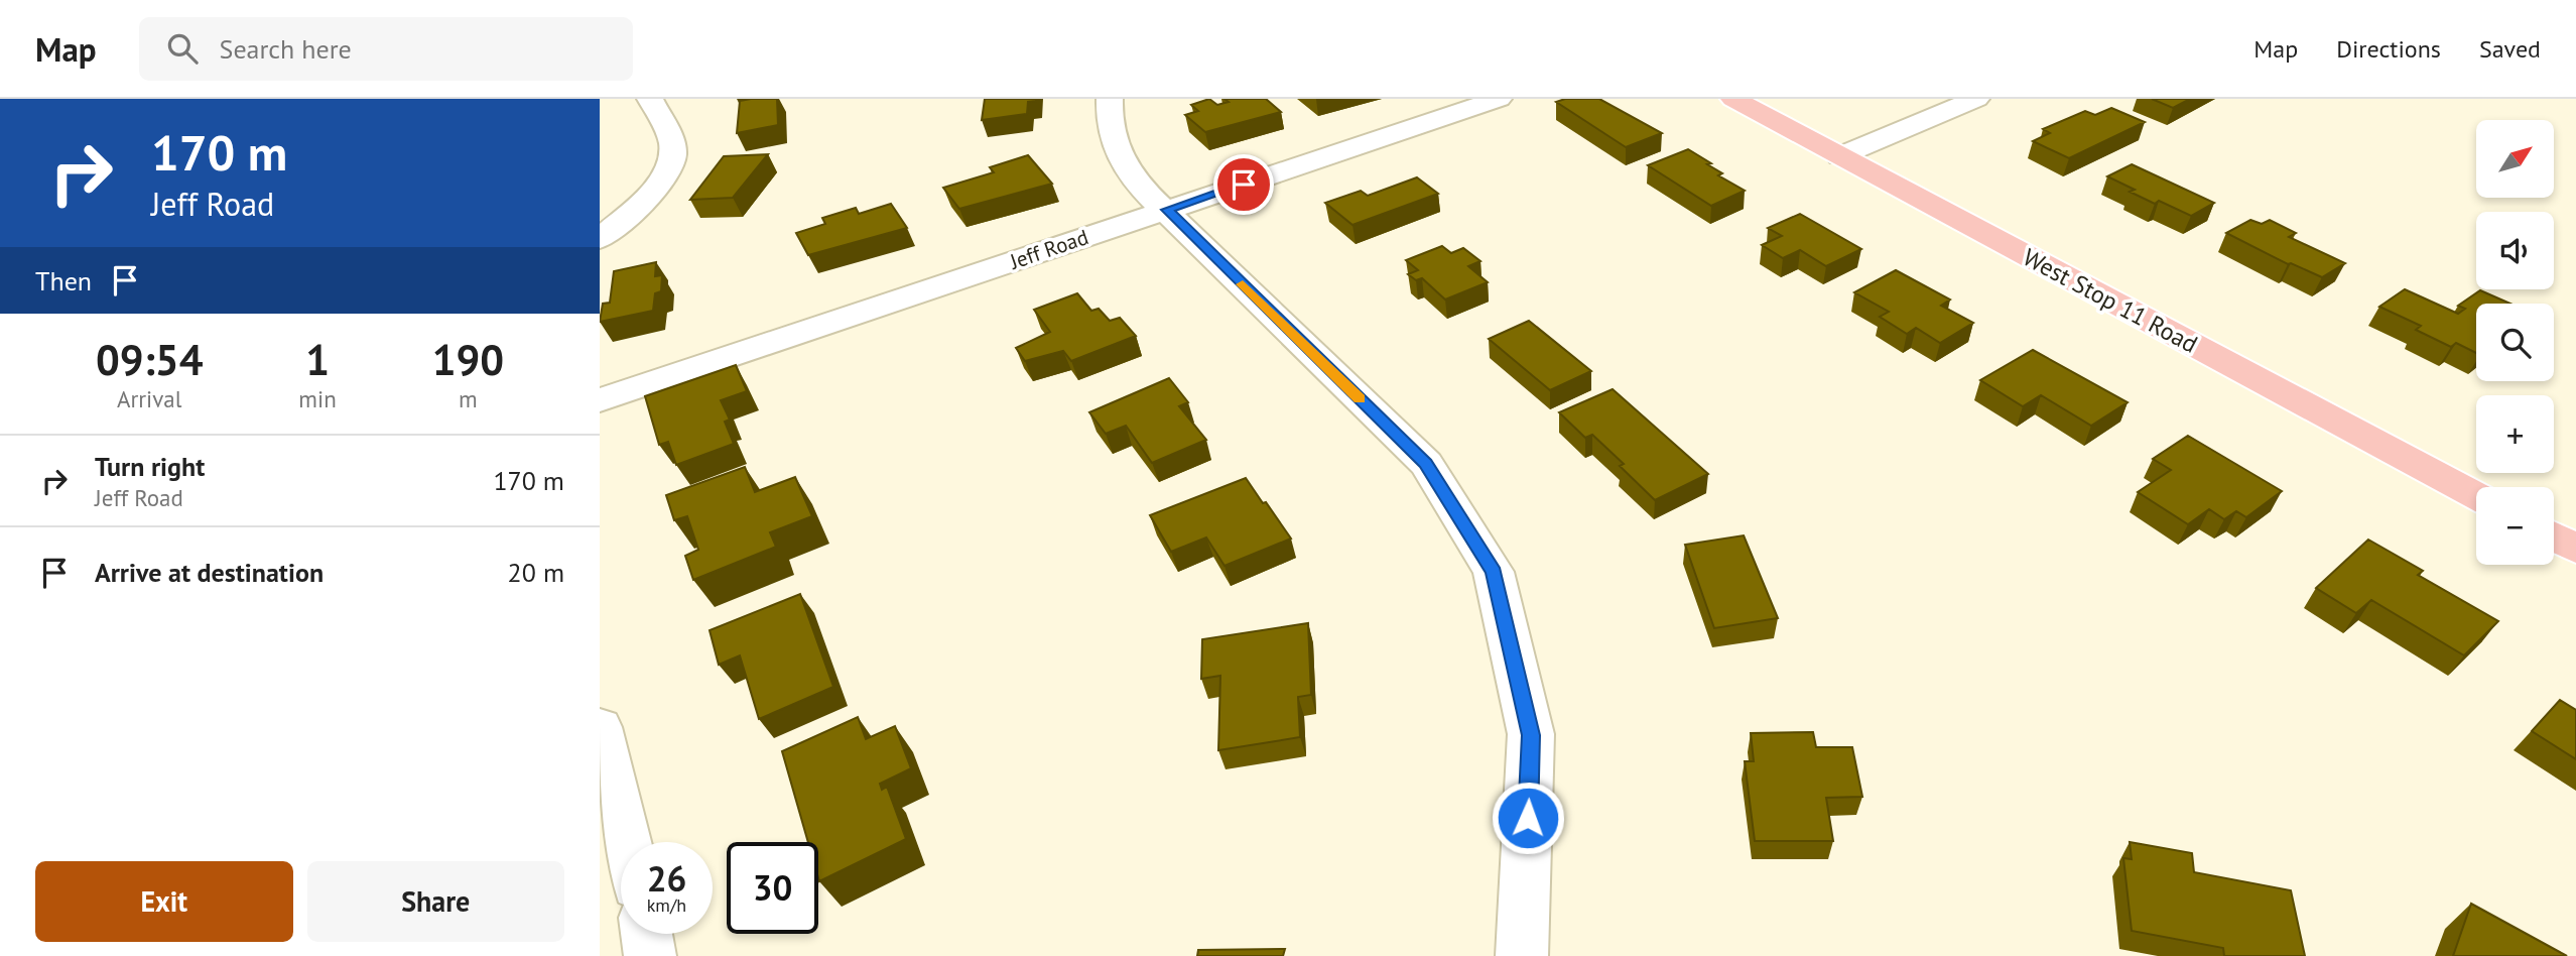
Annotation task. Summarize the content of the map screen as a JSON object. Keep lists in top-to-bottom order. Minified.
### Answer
{"streets":{"main road":["West Stop 11 Road"],"street":["Jeff Road"]},"north":"top right","page":{"header":"Map","search":"Search here","nav":["Map","Directions","Saved"],"turn":["170 m","Jeff Road"],"map_buttons":["+","−"],"then":"Then","eta":["09:54","Arrival","1","min","190","m"],"list":[{"name":"Turn right","note":"Jeff Road","value":"170 m"},{"name":"Arrive at destination","value":"20 m"}],"speed":"26 km/h","limit":"30","buttons":["Exit","Share"]}}
